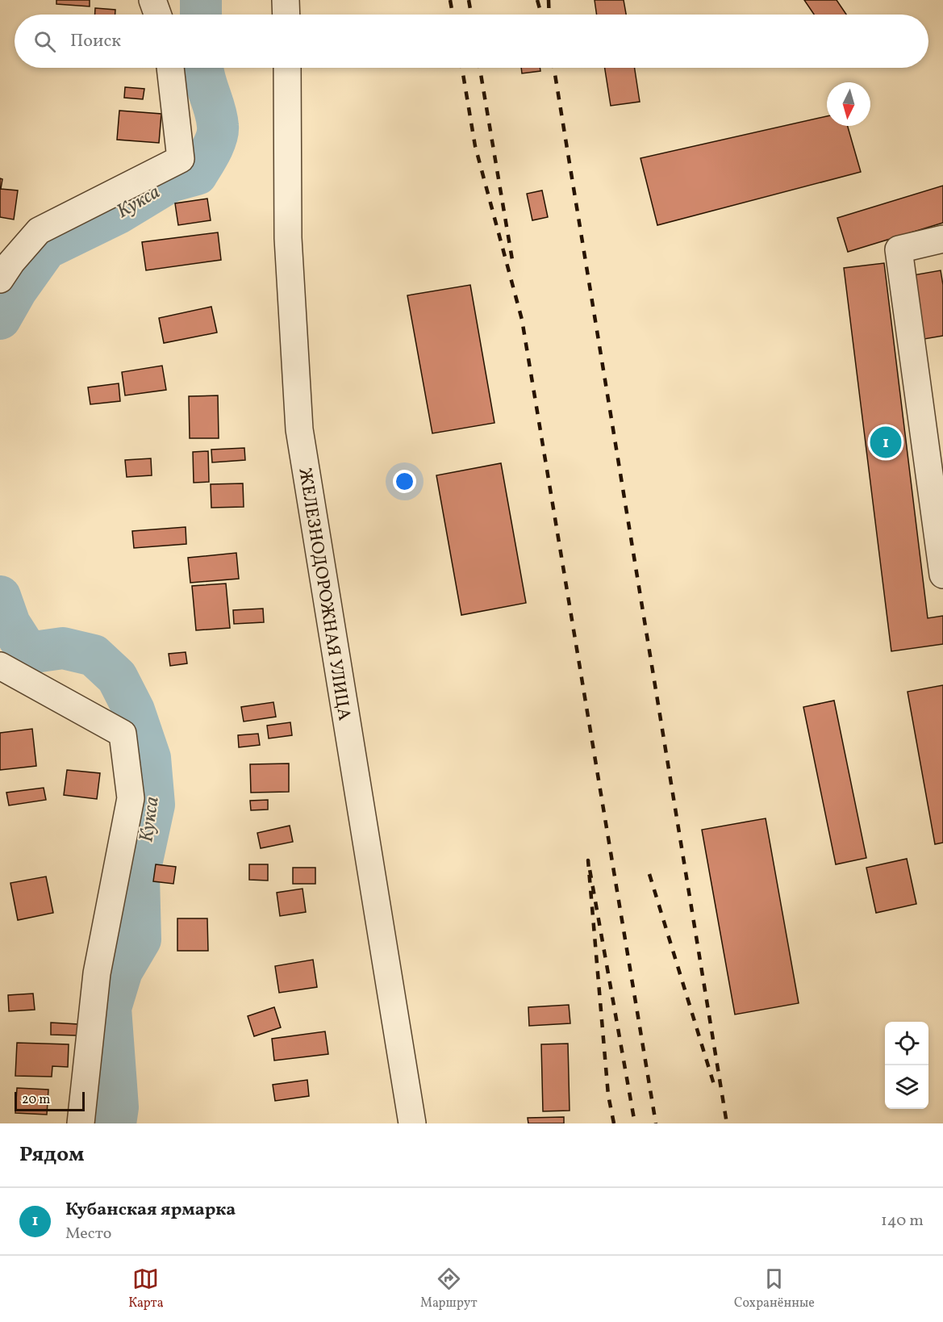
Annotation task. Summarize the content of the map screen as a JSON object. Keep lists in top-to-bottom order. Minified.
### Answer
{"streets":{"street":["ЖЕЛЕЗНОДОРОЖНАЯ УЛИЦА"]},"water":["Кукса"],"scale_bar":"20 m","north":"bottom","page":{"search":"Поиск","pins":"1","scale":"20 m","heading":"Рядом","list":[{"mark":"1","name":"Кубанская ярмарка","note":"Место","value":"140 m"}],"nav":["Карта","Маршрут","Сохранённые"]}}
